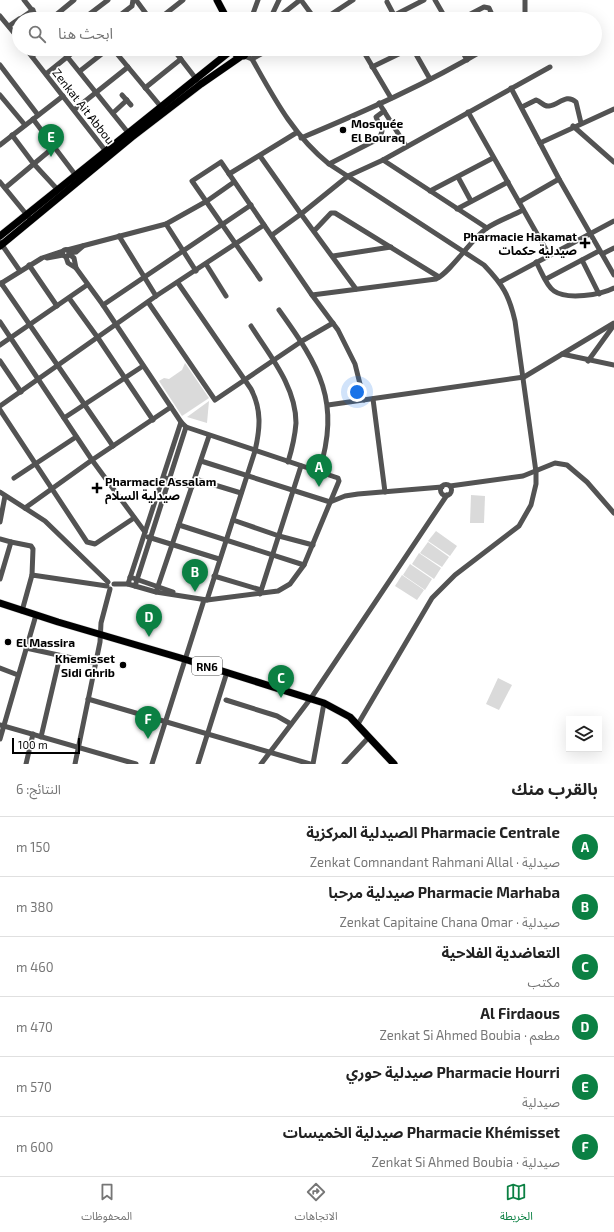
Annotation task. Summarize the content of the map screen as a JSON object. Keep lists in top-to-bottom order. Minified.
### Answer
{"streets":{"main road":["RN6"],"street":["Zenkat Ait Abbou"]},"places":{"other":["Mosquée El Bouraq","El Massira","Khemisset Sidi Ghrib"],"health":["Pharmacie Hakamat صيدلية حكمات","Pharmacie Assalam صيدلية السلام"]},"scale_bar":"100 m","page":{"search":"ابحث هنا","pins":["E","A","B","D","C","F"],"scale":"100 m","heading":["بالقرب منك","النتائج: 6"],"list":[{"mark":"A","name":"Pharmacie Centrale الصيدلية المركزية","note":"صيدلية · Zenkat Comnandant Rahmani Allal","value":"150 m"},{"mark":"B","name":"Pharmacie Marhaba صيدلية مرحبا","note":"صيدلية · Zenkat Capitaine Chana Omar","value":"380 m"},{"mark":"C","name":"التعاضدية الفلاحية","note":"مكتب","value":"460 m"},{"mark":"D","name":"Al Firdaous","note":"مطعم · Zenkat Si Ahmed Boubia","value":"470 m"},{"mark":"E","name":"Pharmacie Hourri صيدلية حوري","note":"صيدلية","value":"570 m"},{"mark":"F","name":"Pharmacie Khémisset صيدلية الخميسات","note":"صيدلية · Zenkat Si Ahmed Boubia","value":"600 m"}],"nav":["الخريطة","الاتجاهات","المحفوظات"]}}
